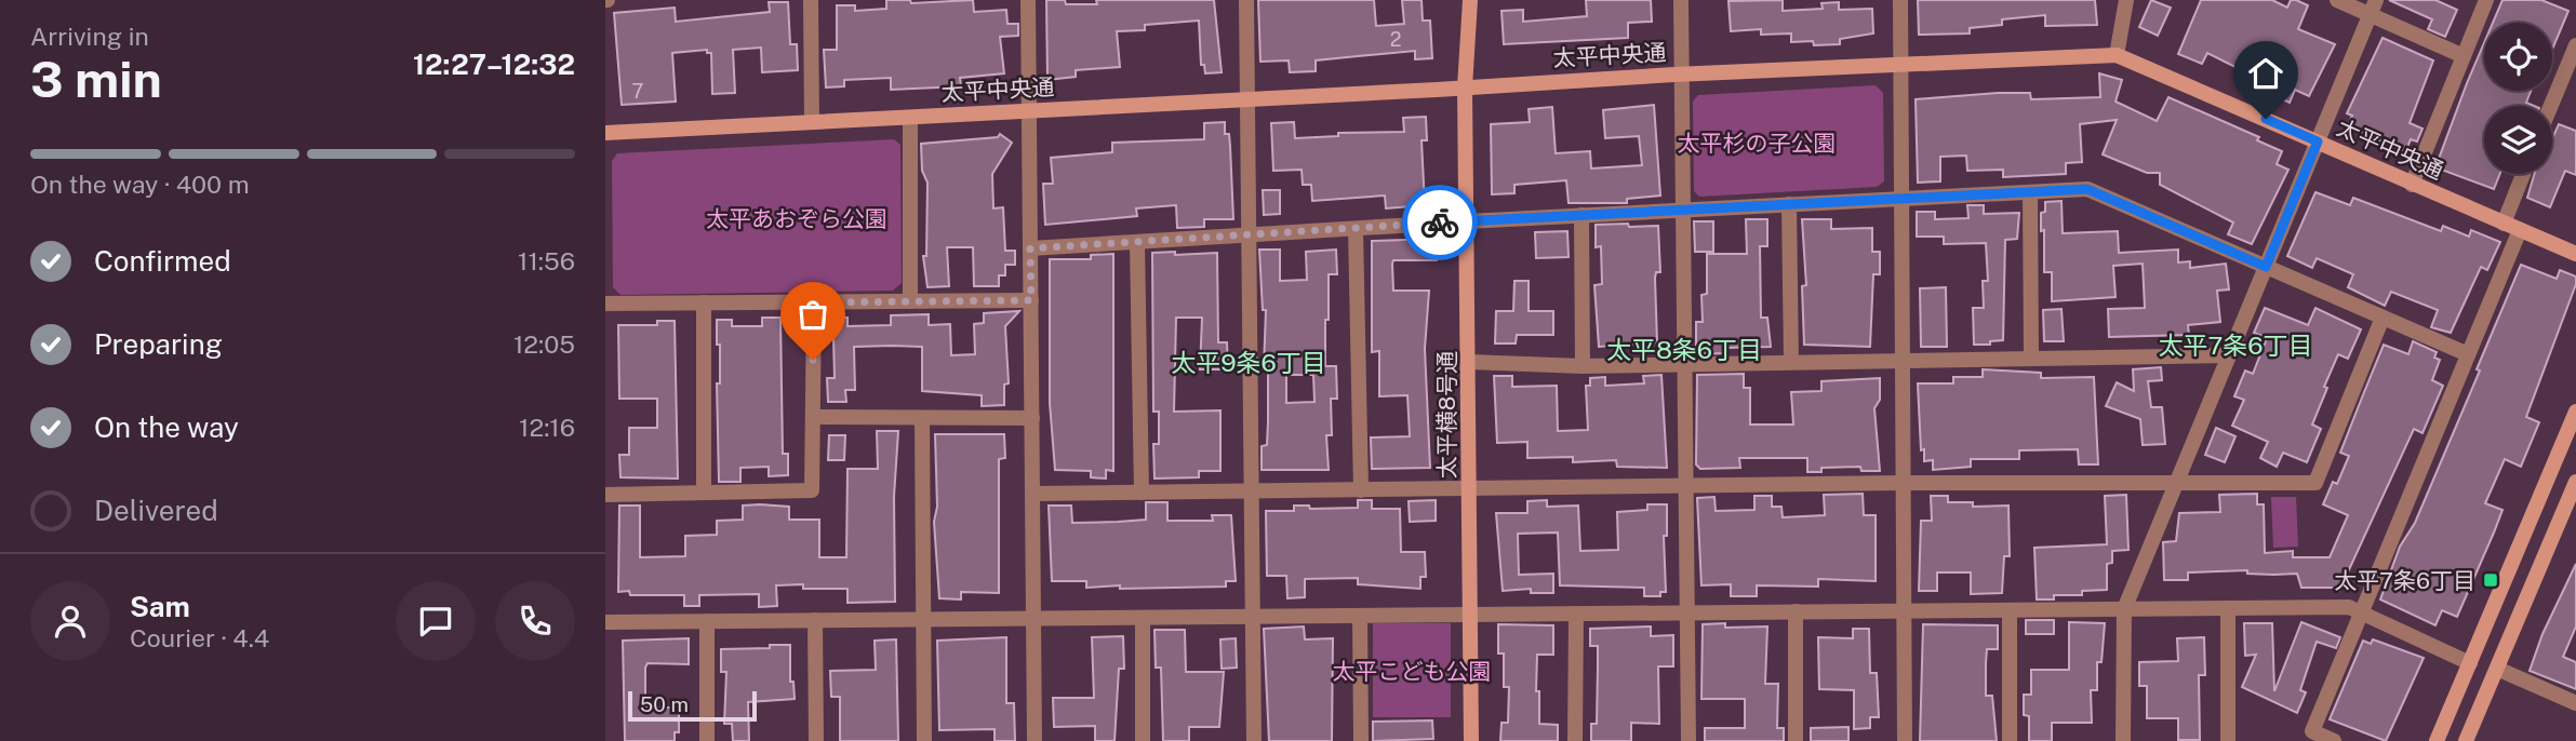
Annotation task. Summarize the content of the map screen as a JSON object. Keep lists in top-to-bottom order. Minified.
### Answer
{"streets":{"street":["太平中央通","太平横8号通"]},"crossings":[["太平中央通","太平横8号通"]],"districts":["太平7条6丁目","太平8条6丁目","太平9条6丁目"],"parks":["太平杉の子公園","太平あおぞら公園","太平こども公園"],"places":{"transit":["太平7条6丁目"]},"house_numbers":["2","7"],"scale_bar":"50 m","page":{"heading":["3 min","Arriving in","12:27–12:32"],"panel":["Sam","Courier · 4.4"],"bar":"On the way · 400 m","list":[["Confirmed","11:56"],["Preparing","12:05"],["On the way","12:16"],"Delivered"],"scale":"50 m"}}
